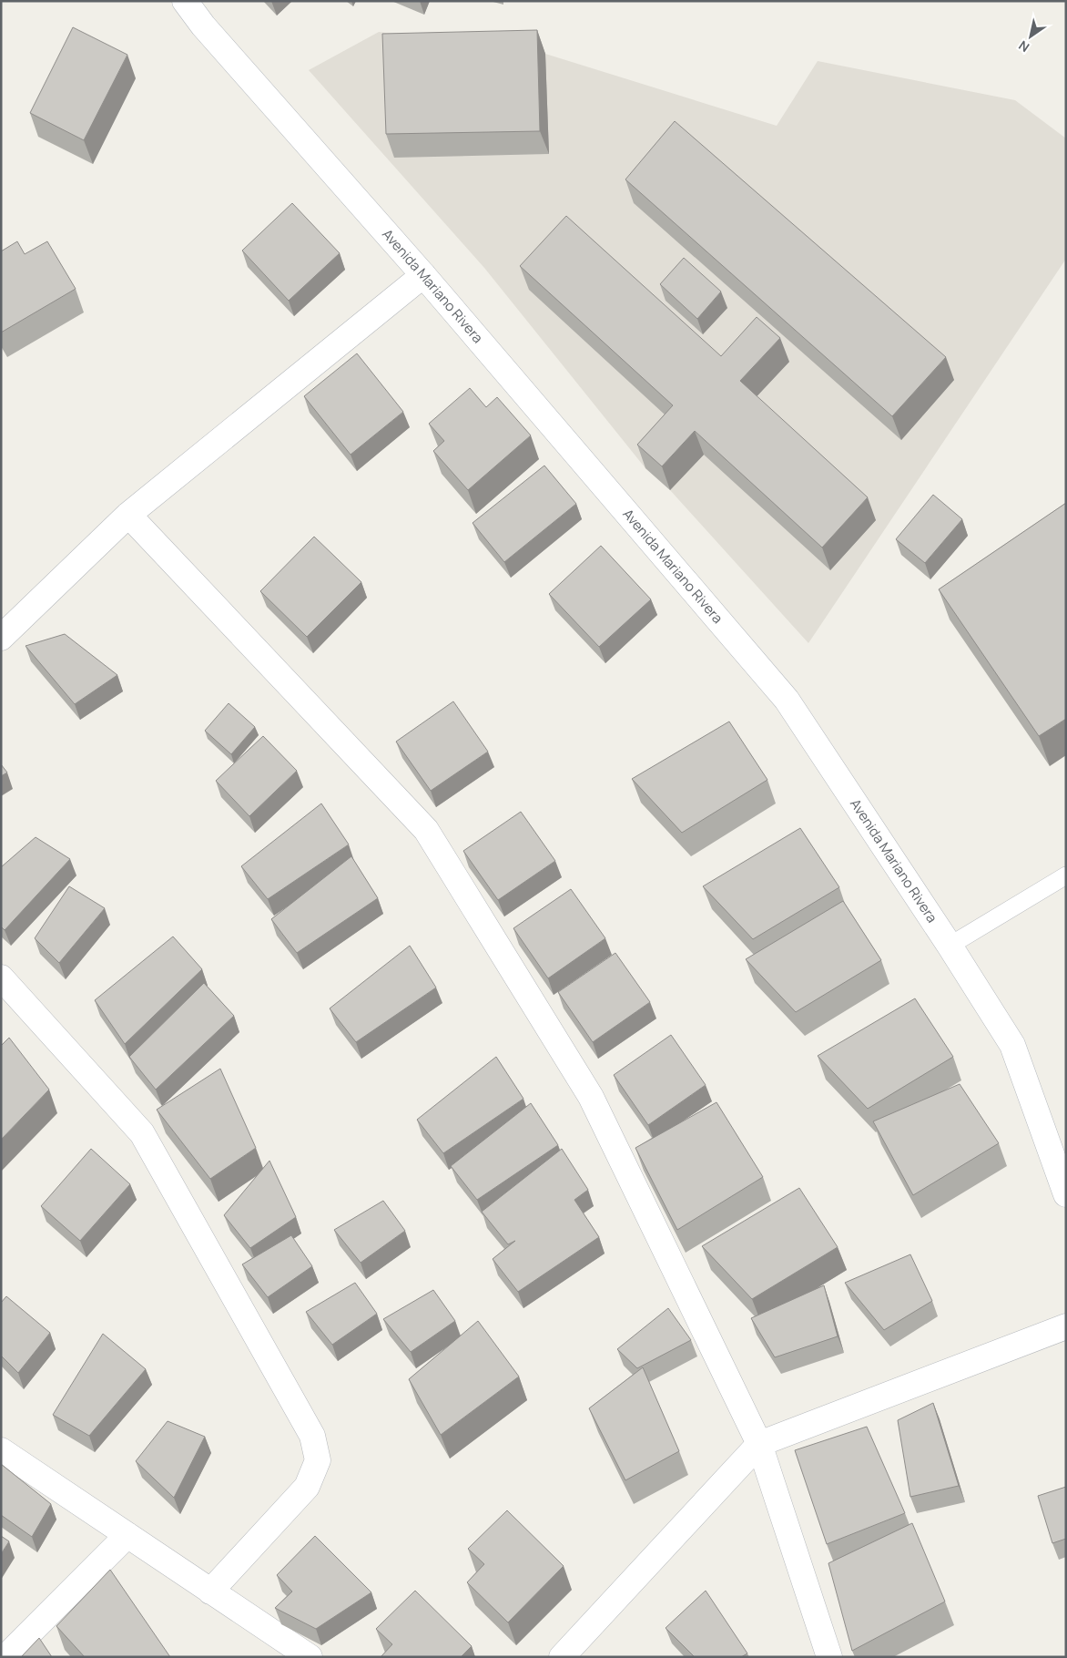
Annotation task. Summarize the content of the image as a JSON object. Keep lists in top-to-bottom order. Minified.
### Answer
{"streets":{"street":["Avenida Mariano Rivera"]},"north":"bottom left"}
